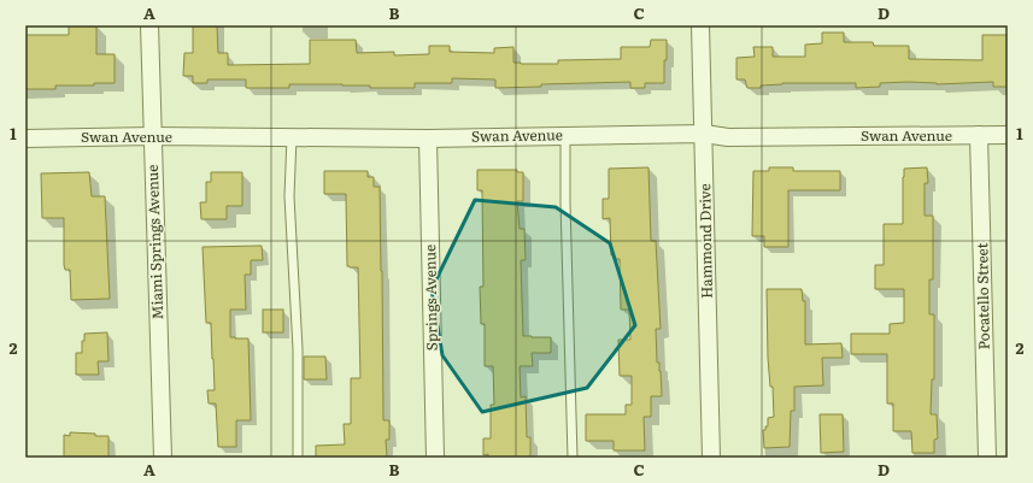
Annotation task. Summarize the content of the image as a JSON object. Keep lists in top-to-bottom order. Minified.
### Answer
{"streets":{"street":["Swan Avenue","Hammond Drive","Miami Springs Avenue","Pocatello Street","Springs Avenue"]},"crossings":[["Swan Avenue","Hammond Drive"],["Swan Avenue","Miami Springs Avenue"],["Swan Avenue","Pocatello Street"],["Swan Avenue","Springs Avenue"]],"grid":{"columns":["A","B","C","D"],"rows":["1","2"]}}
